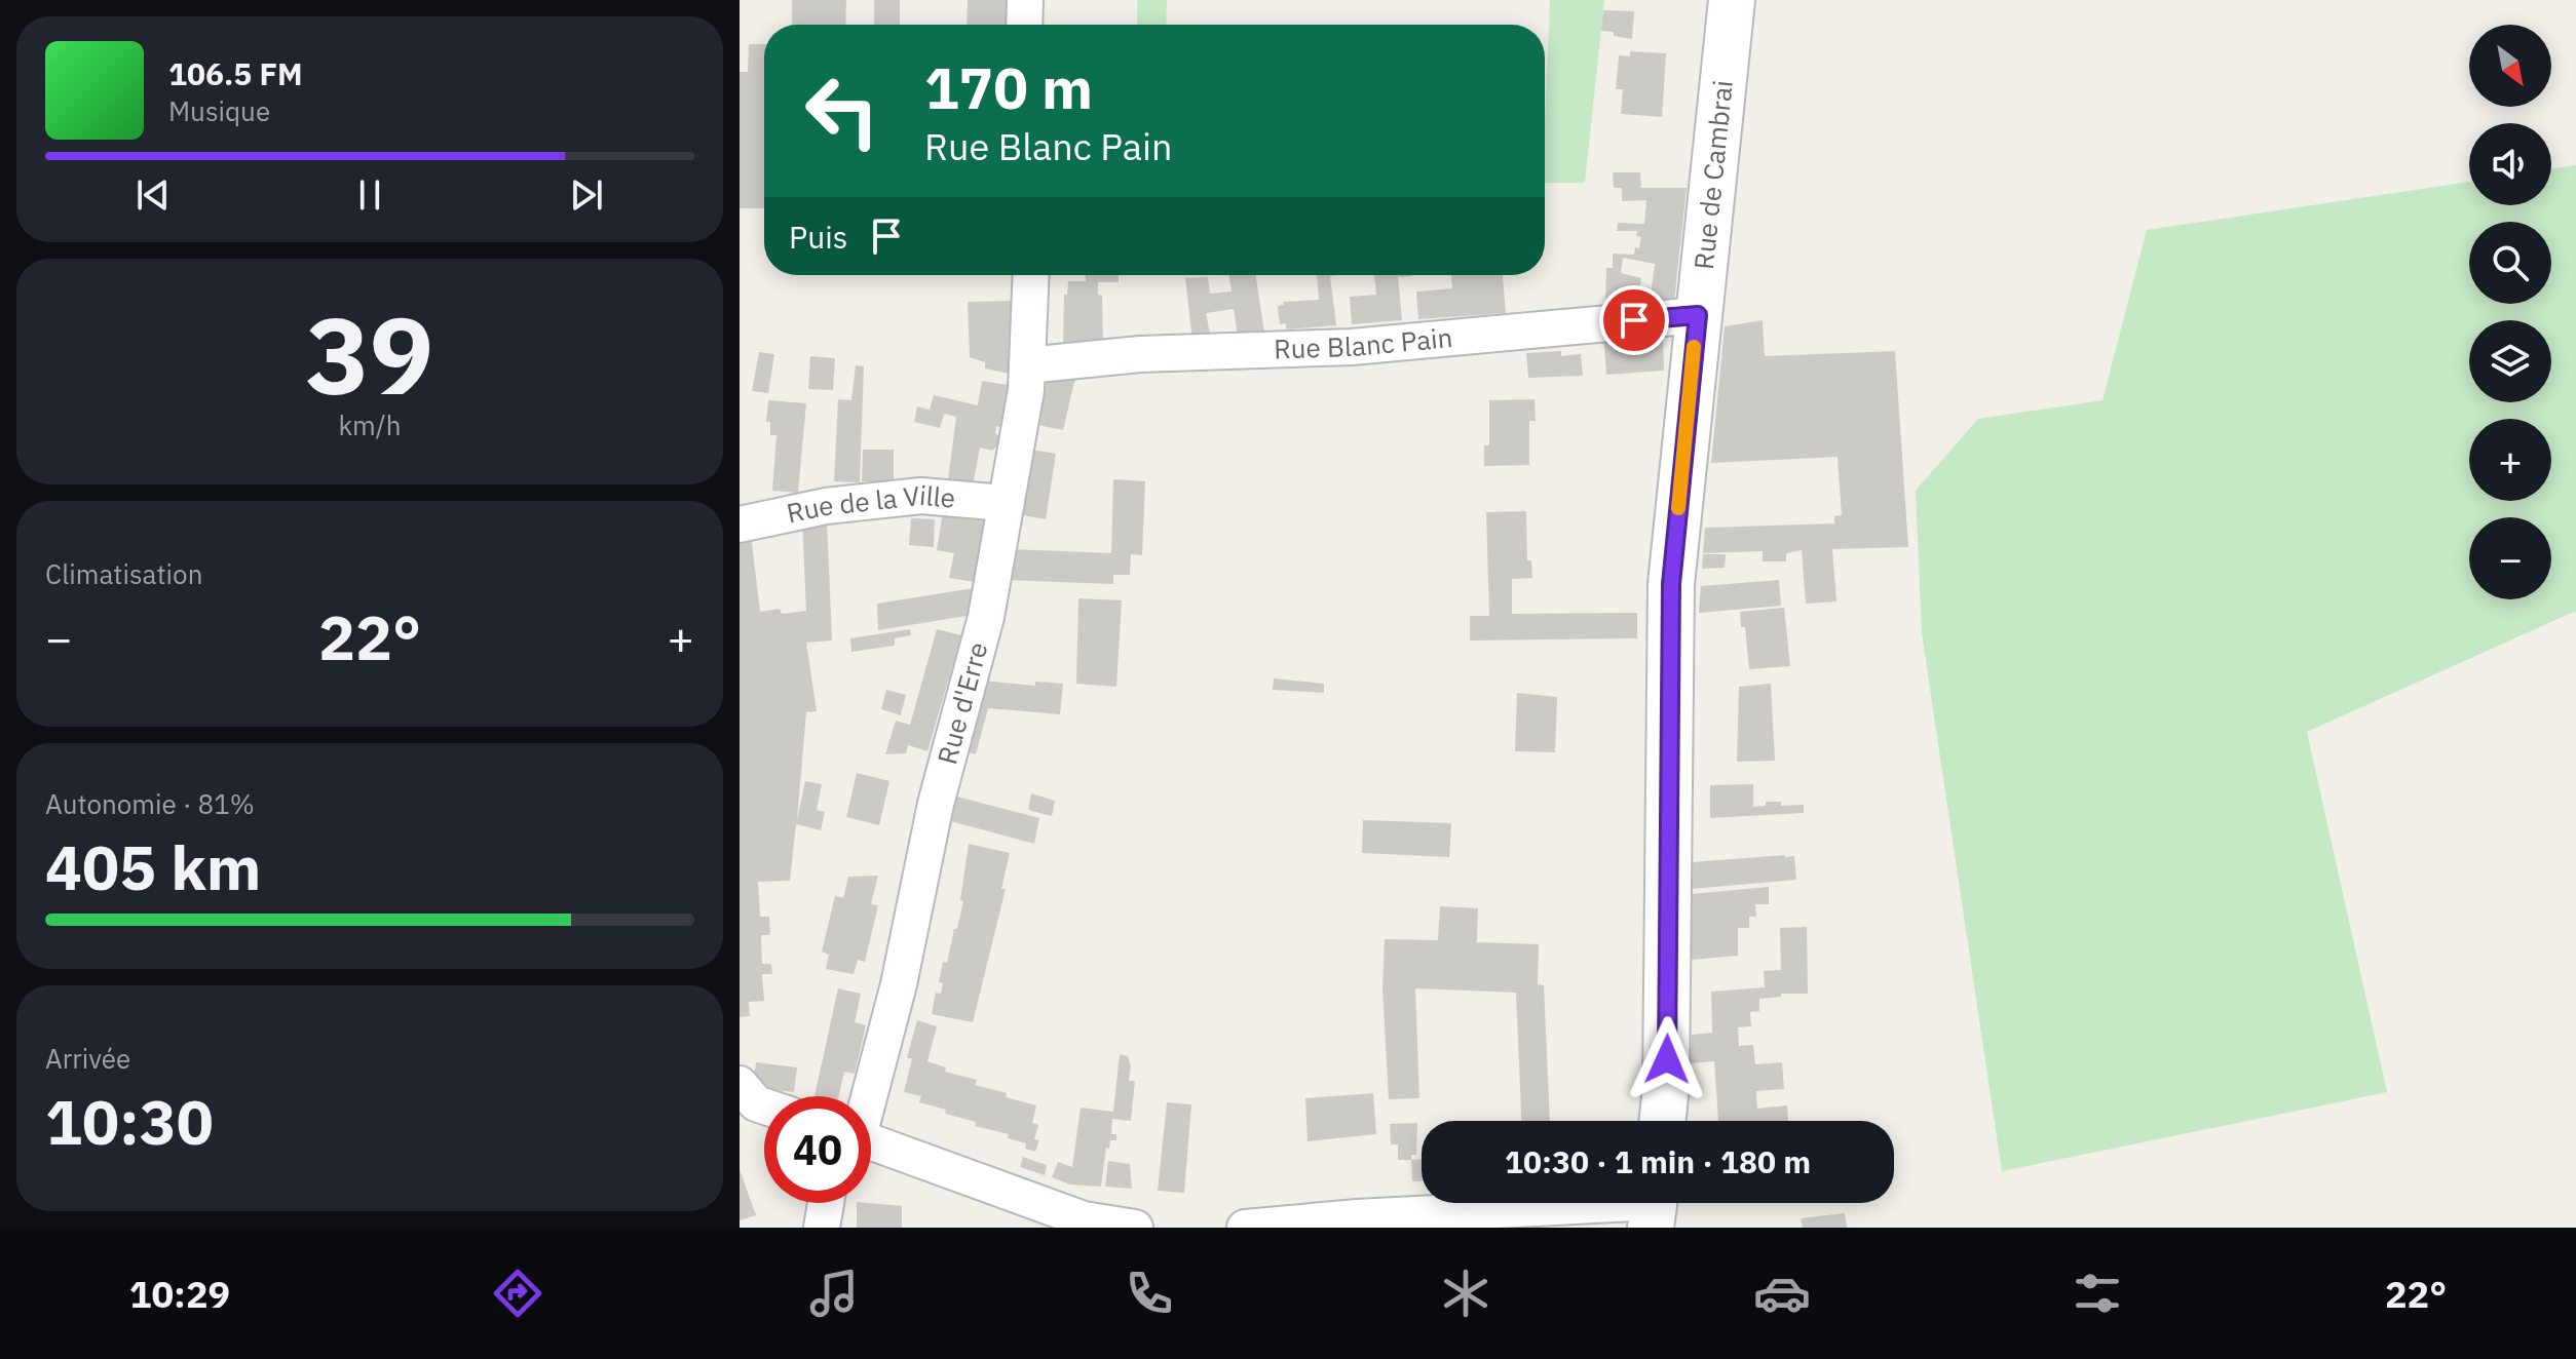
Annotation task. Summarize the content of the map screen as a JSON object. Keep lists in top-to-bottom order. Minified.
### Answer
{"streets":{"street":["Rue de Cambrai","Rue Blanc Pain","Rue de la Ville","Rue d'Erre"]},"crossings":[["Rue de Cambrai","Rue Blanc Pain"],["Rue Blanc Pain","Rue d'Erre"],["Rue de la Ville","Rue d'Erre"]],"north":"bottom right","page":{"map_buttons":["+","−"],"turn":["170 m","Rue Blanc Pain"],"song":["106.5 FM","Musique"],"then":"Puis","tile":[["39","km/h"],"Climatisation",["Autonomie · 81%","405 km"],["Arrivée","10:30"]],"heat":["−","22°","+"],"limit":"40","trip":"10:30 · 1 min · 180 m","tabs":["10:29","22°"]}}
